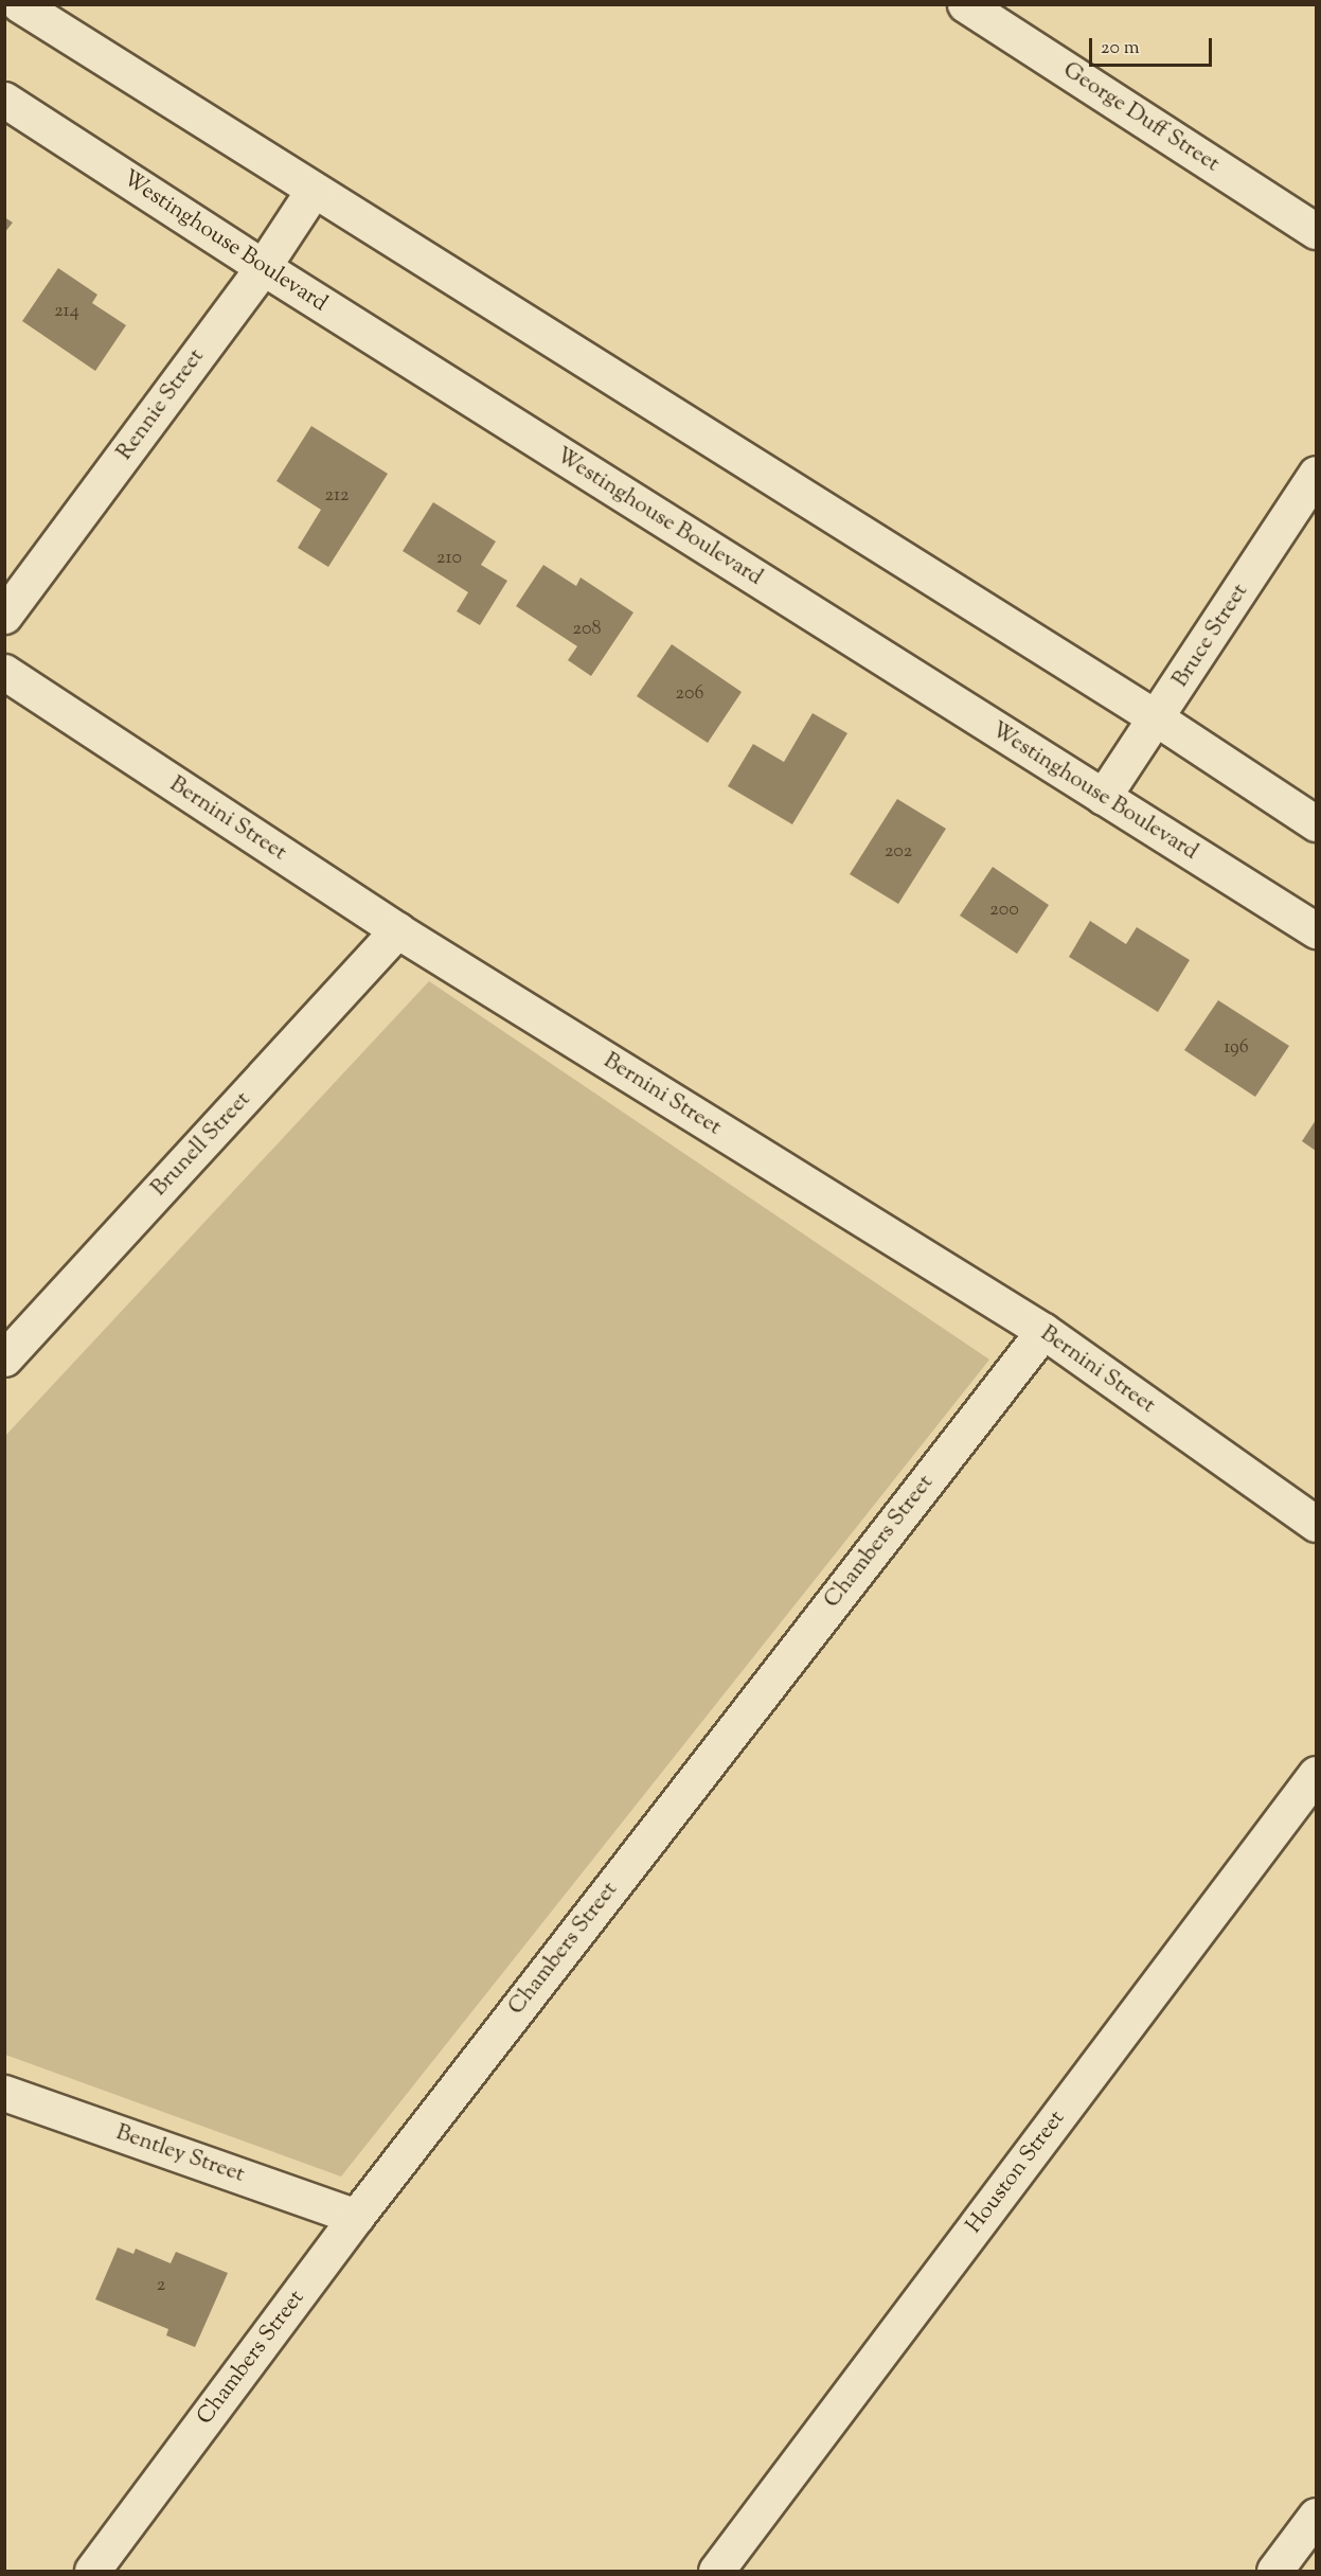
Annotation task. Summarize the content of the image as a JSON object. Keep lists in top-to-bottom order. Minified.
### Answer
{"streets":{"street":["George Duff Street","Westinghouse Boulevard","Rennie Street","Bruce Street","Bernini Street","Brunell Street","Chambers Street","Bentley Street","Houston Street"]},"crossings":[["Westinghouse Boulevard","Rennie Street"],["Westinghouse Boulevard","Bruce Street"],["Bernini Street","Brunell Street"],["Bernini Street","Chambers Street"],["Chambers Street","Bentley Street"]],"house_numbers":["214","212","210","208","206","202","200","196","2"],"scale_bar":"20 m"}
